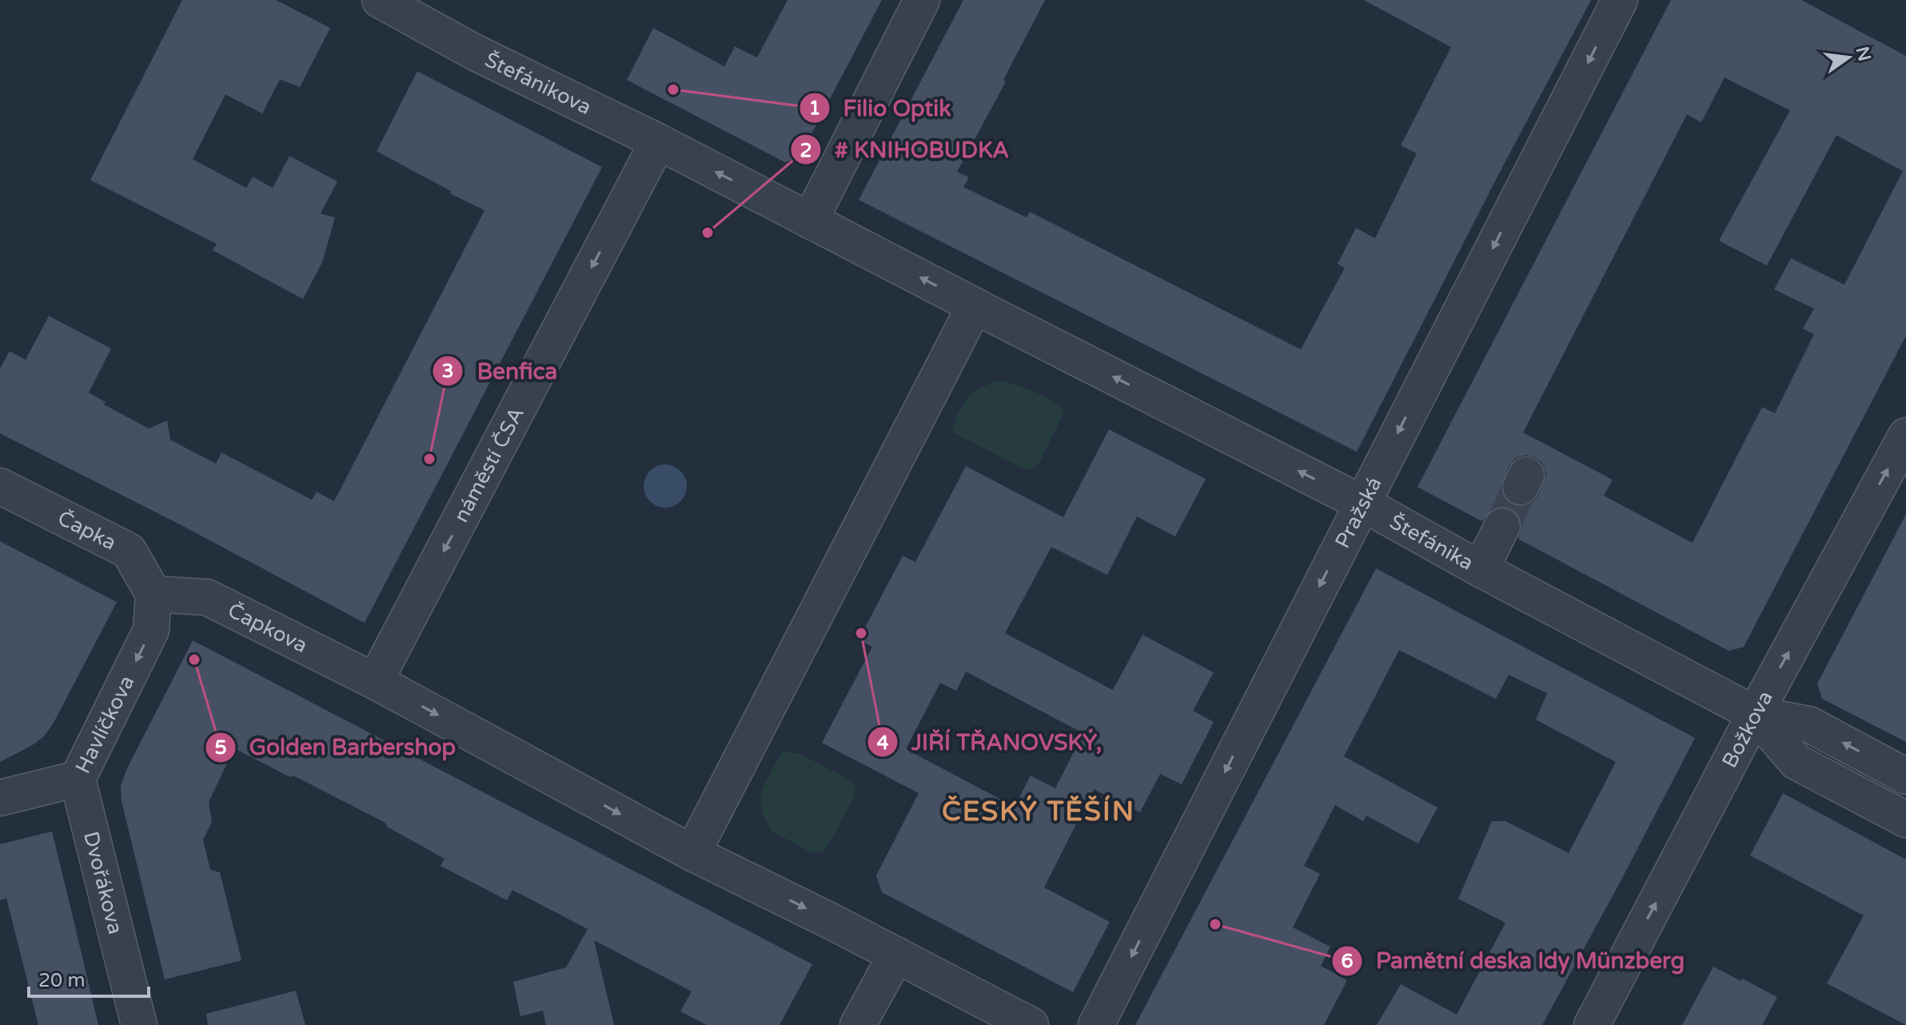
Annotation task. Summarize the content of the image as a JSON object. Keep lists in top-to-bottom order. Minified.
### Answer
{"streets":{"street":["Štefánikova","náměstí ČSA","Pražská","Čapka","Štefánika","Čapkova","Havlíčkova","Božkova","Dvořákova"]},"crossings":[["Štefánikova","náměstí ČSA"],["náměstí ČSA","Čapkova"],["Pražská","Štefánika"],["Čapka","Čapkova"],["Čapka","Havlíčkova"],["Štefánika","Božkova"],["Čapkova","Havlíčkova"],["Havlíčkova","Dvořákova"]],"one_way":["náměstí ČSA","Pražská","Štefánika","Havlíčkova","Božkova"],"districts":["ČESKÝ TĚŠÍN"],"places":["Filio Optik","# KNIHOBUDKA","Benfica","JIŘÍ TŘANOVSKÝ,","Golden Barbershop","Pamětní deska Idy Münzberg"],"scale_bar":"20 m","north":"right"}
